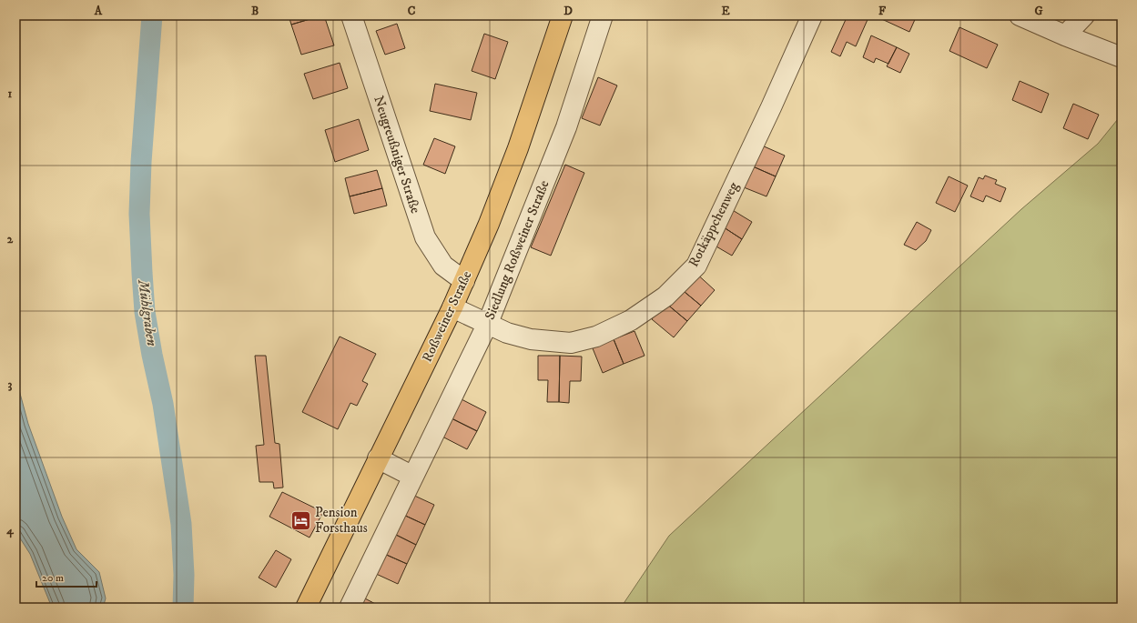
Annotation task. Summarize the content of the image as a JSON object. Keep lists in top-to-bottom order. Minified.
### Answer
{"streets":{"main road":["Roßweiner Straße"],"street":["Neugreußniger Straße","Rotkäppchenweg","Siedlung Roßweiner Straße"]},"crossings":[["Neugreußniger Straße","Roßweiner Straße"],["Rotkäppchenweg","Siedlung Roßweiner Straße"],["Rotkäppchenweg","Roßweiner Straße"]],"water":["Mühlgraben"],"places":{"hotel":["Pension Forsthaus"]},"scale_bar":"20 m","grid":{"columns":["A","B","C","D","E","F","G"],"rows":["1","2","3","4"]}}
